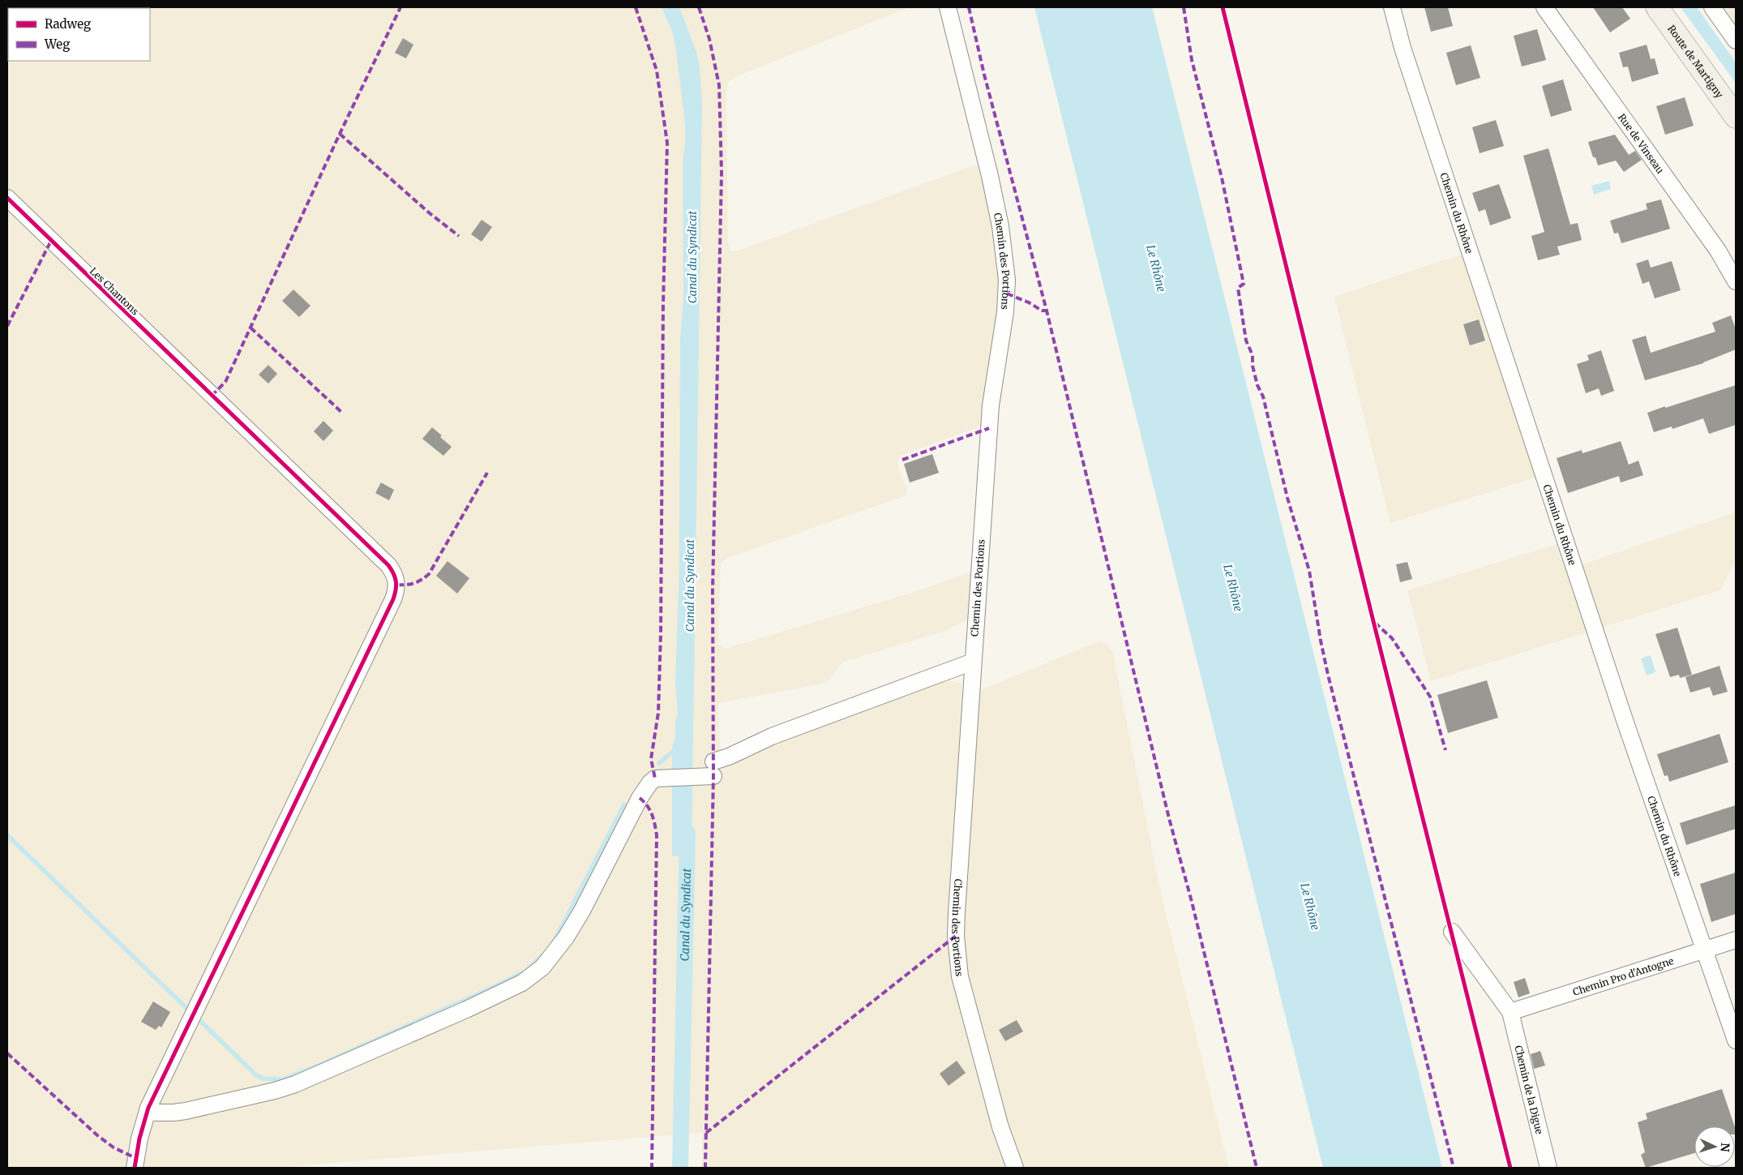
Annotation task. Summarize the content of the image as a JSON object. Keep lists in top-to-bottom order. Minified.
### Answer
{"streets":{"main road":["Route de Martigny"],"street":["Rue de Vinseau","Chemin du Rhône","Chemin des Portions","Les Chantons","Chemin Pro d'Antogne","Chemin de la Digue"]},"crossings":[["Chemin du Rhône","Chemin Pro d'Antogne"],["Chemin Pro d'Antogne","Chemin de la Digue"]],"water":["Canal du Syndicat","Le Rhône"],"legend":["Radweg","Weg"],"north":"right"}
